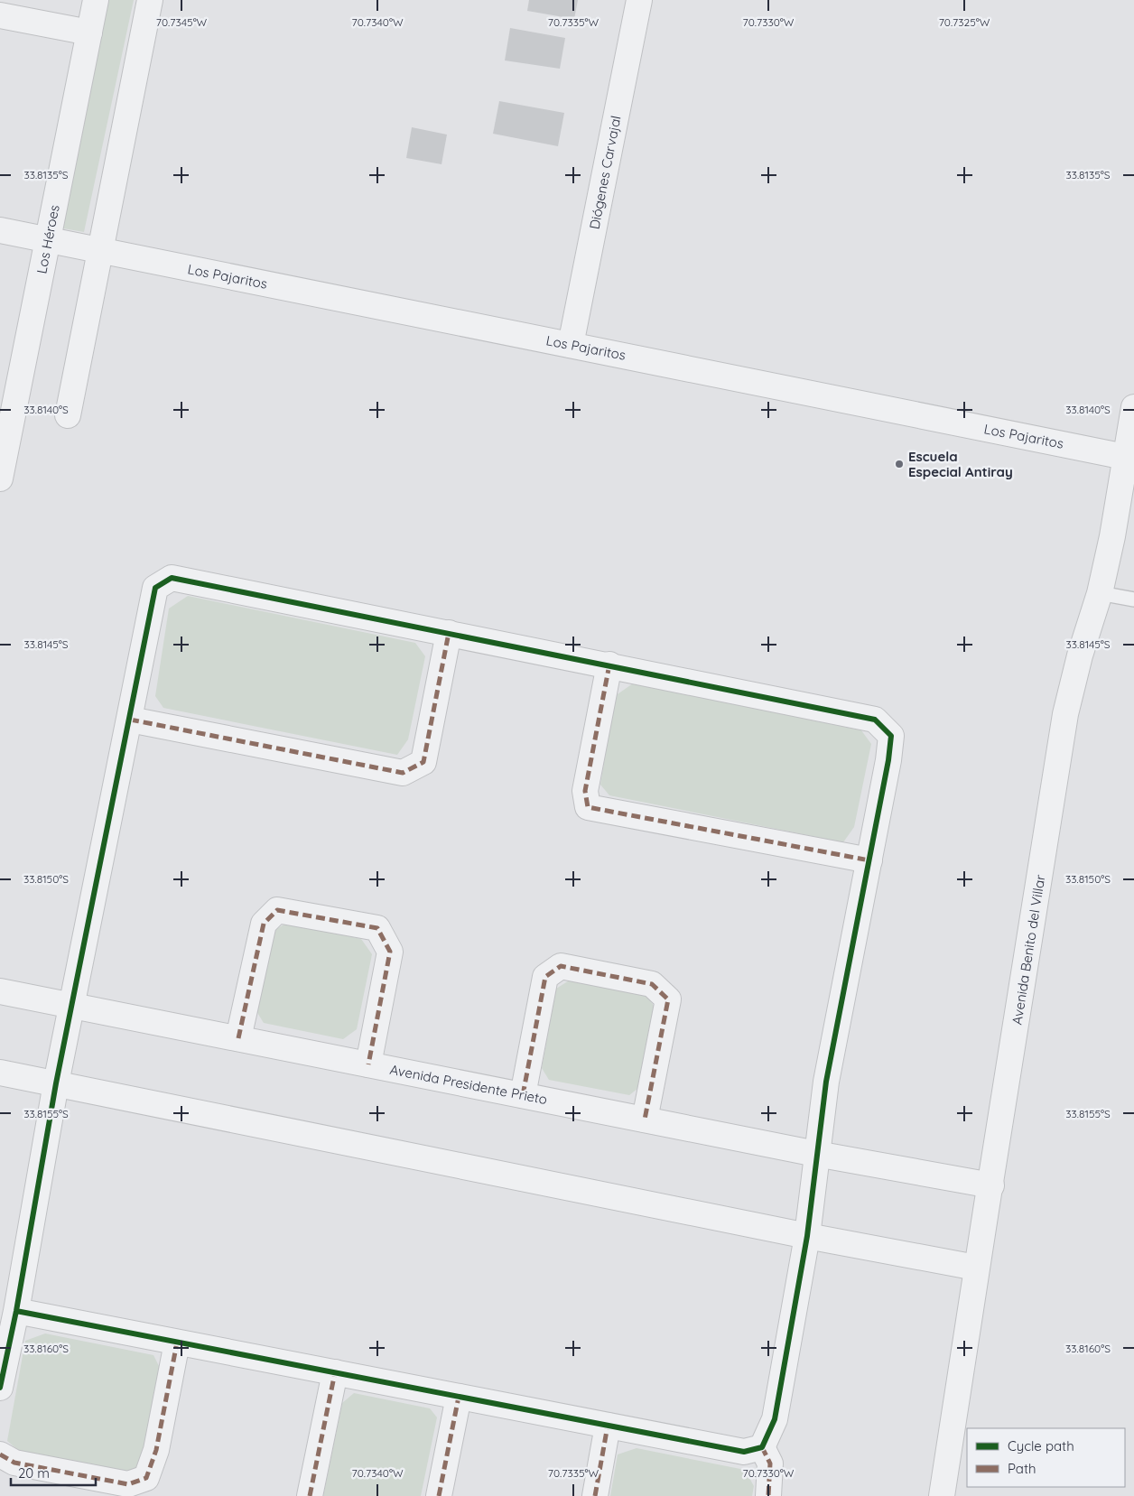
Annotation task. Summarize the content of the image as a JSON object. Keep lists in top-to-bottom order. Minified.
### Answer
{"streets":{"street":["Diógenes Carvajal","Los Héroes","Los Pajaritos","Avenida Benito del Villar","Avenida Presidente Prieto"]},"crossings":[["Diógenes Carvajal","Los Pajaritos"],["Los Héroes","Los Pajaritos"],["Los Pajaritos","Avenida Benito del Villar"],["Avenida Benito del Villar","Avenida Presidente Prieto"]],"places":["Escuela Especial Antiray"],"legend":["Cycle path","Path"],"scale_bar":"20 m","coordinates":["70.7345°W","70.7340°W","70.7335°W","70.7330°W","70.7325°W","33.8135°S","33.8140°S","33.8145°S","33.8150°S","33.8155°S","33.8160°S"]}
